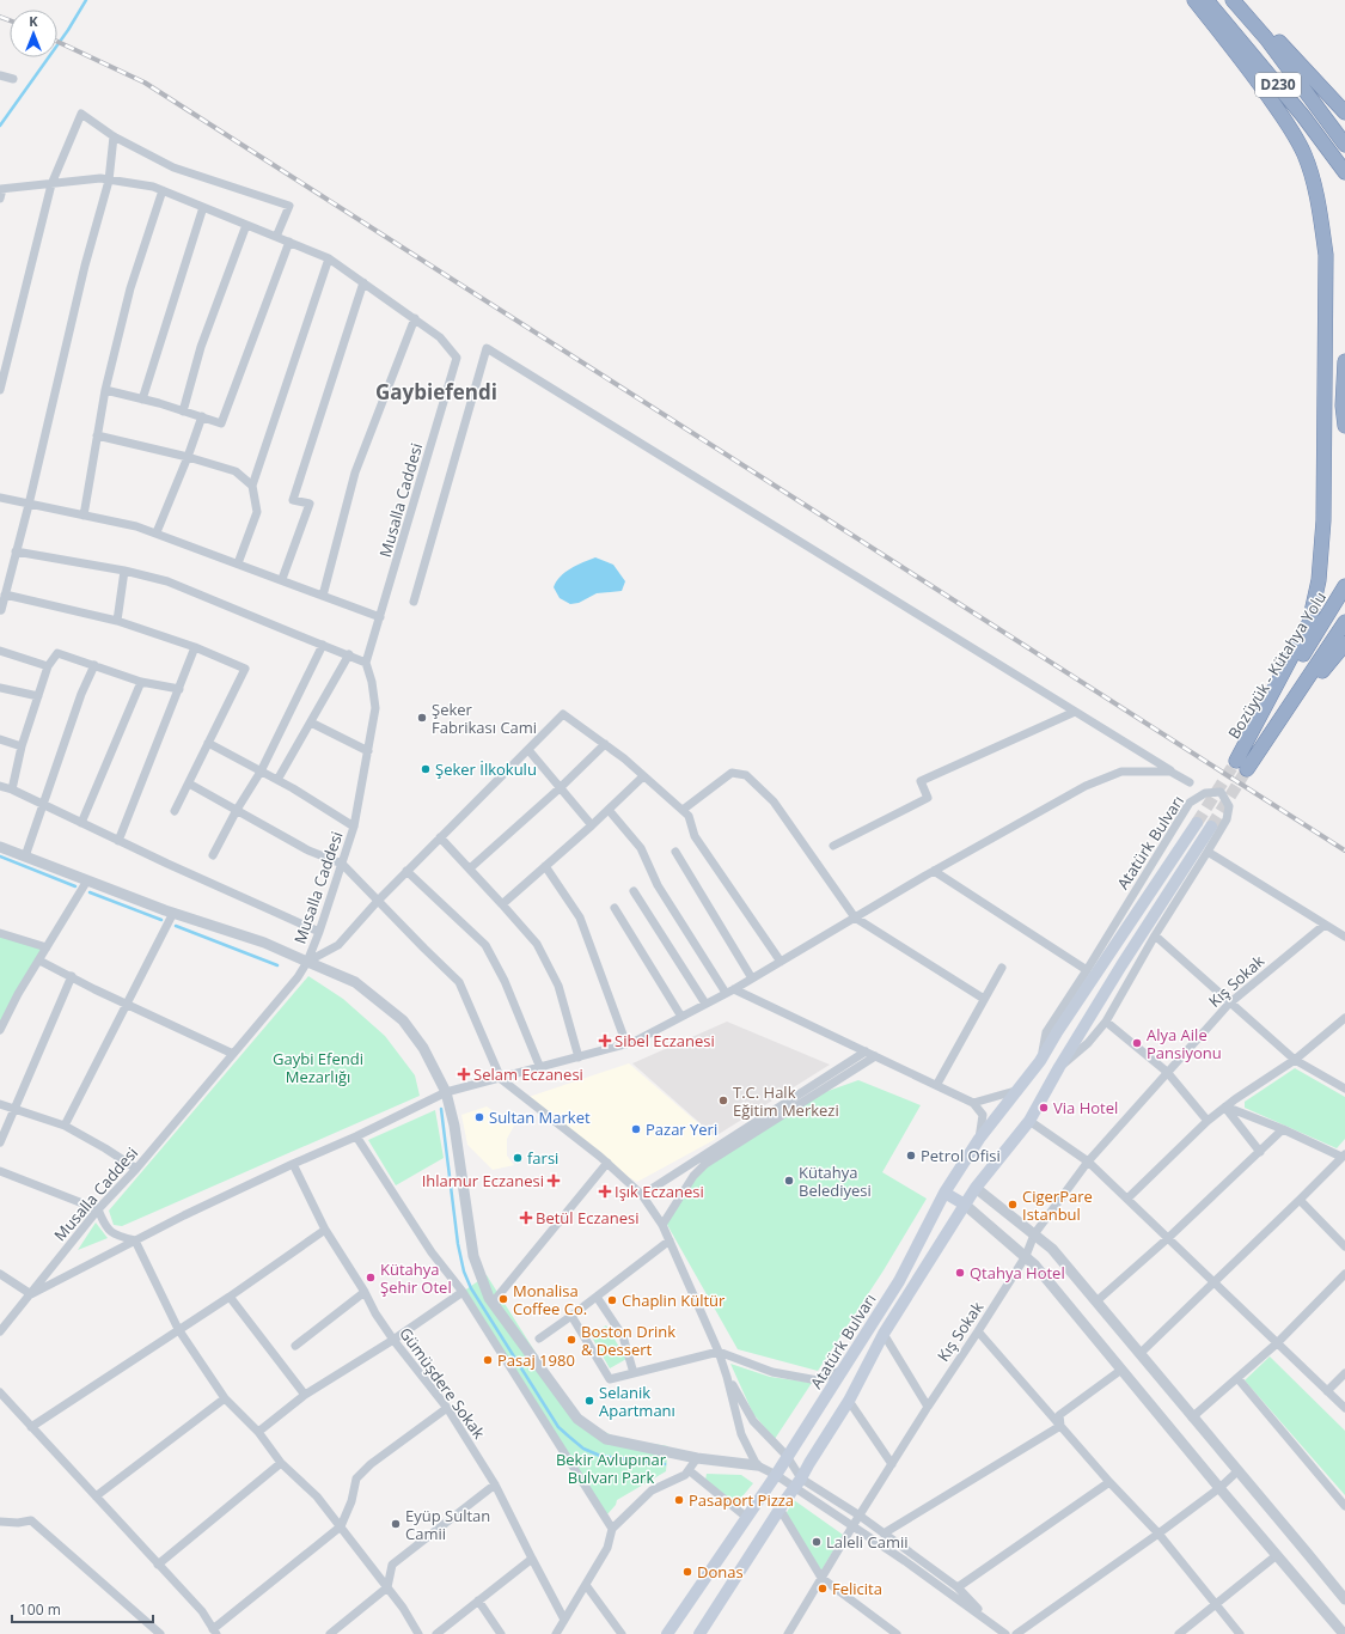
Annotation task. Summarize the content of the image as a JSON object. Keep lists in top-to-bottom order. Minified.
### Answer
{"streets":{"highway":["D230","Bozüyük - Kütahya Yolu"],"main road":["Atatürk Bulvarı"],"street":["Musalla Caddesi","Kış Sokak","Gümüşdere Sokak"]},"districts":["Gaybiefendi"],"parks":["Gaybi Efendi Mezarlığı","Bekir Avlupınar Bulvarı Park"],"places":{"other":["Şeker Fabrikası Cami","Şeker İlkokulu","Alya Aile Pansiyonu","T.C. Halk Eğitim Merkezi","Via Hotel","Sultan Market","Pazar Yeri","Petrol Ofisi","farsi","Kütahya Belediyesi","CigerPare Istanbul","Qtahya Hotel","Kütahya Şehir Otel","Monalisa Coffee Co.","Chaplin Kültür","Boston Drink & Dessert","Pasaj 1980","Selanik Apartmanı","Pasaport Pizza","Eyüp Sultan Camii","Laleli Camii","Donas","Felicita"],"health":["Sibel Eczanesi","Selam Eczanesi","Ihlamur Eczanesi","Işık Eczanesi","Betül Eczanesi"]},"scale_bar":"100 m","north":"top"}
